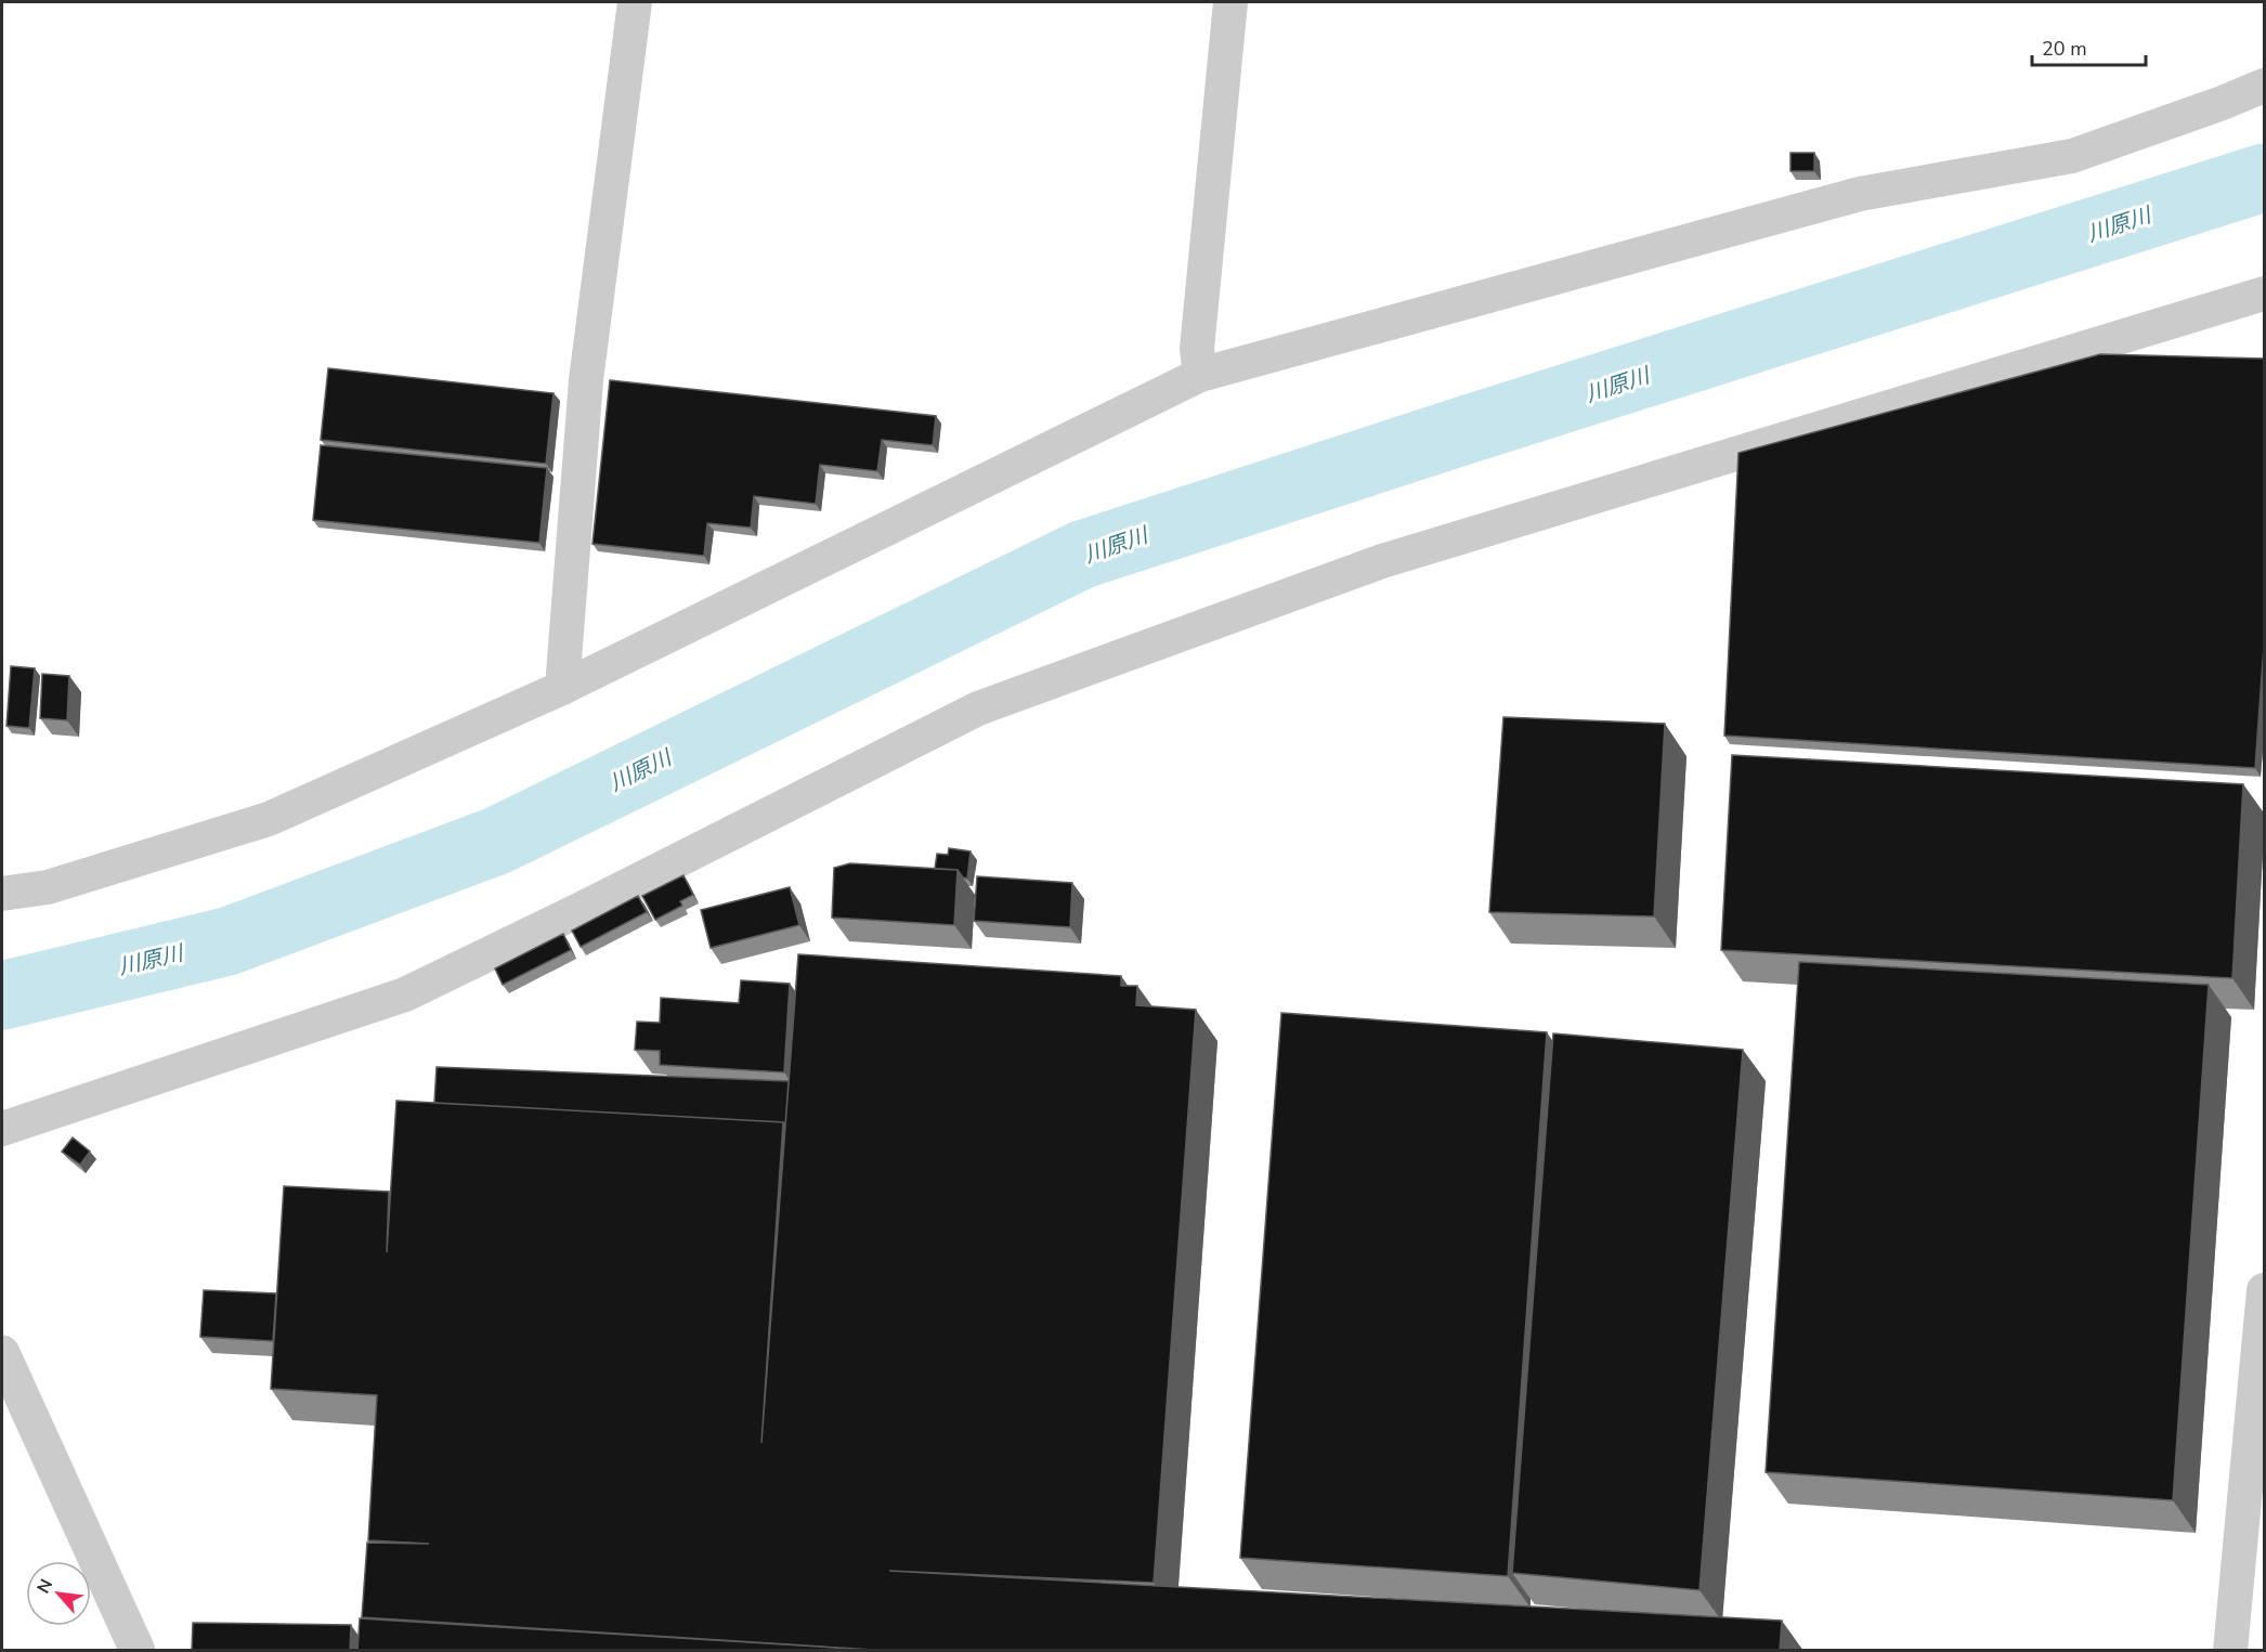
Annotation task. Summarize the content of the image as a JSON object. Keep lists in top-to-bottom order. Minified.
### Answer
{"water":["川原川"],"scale_bar":"20 m","north":"top left"}
